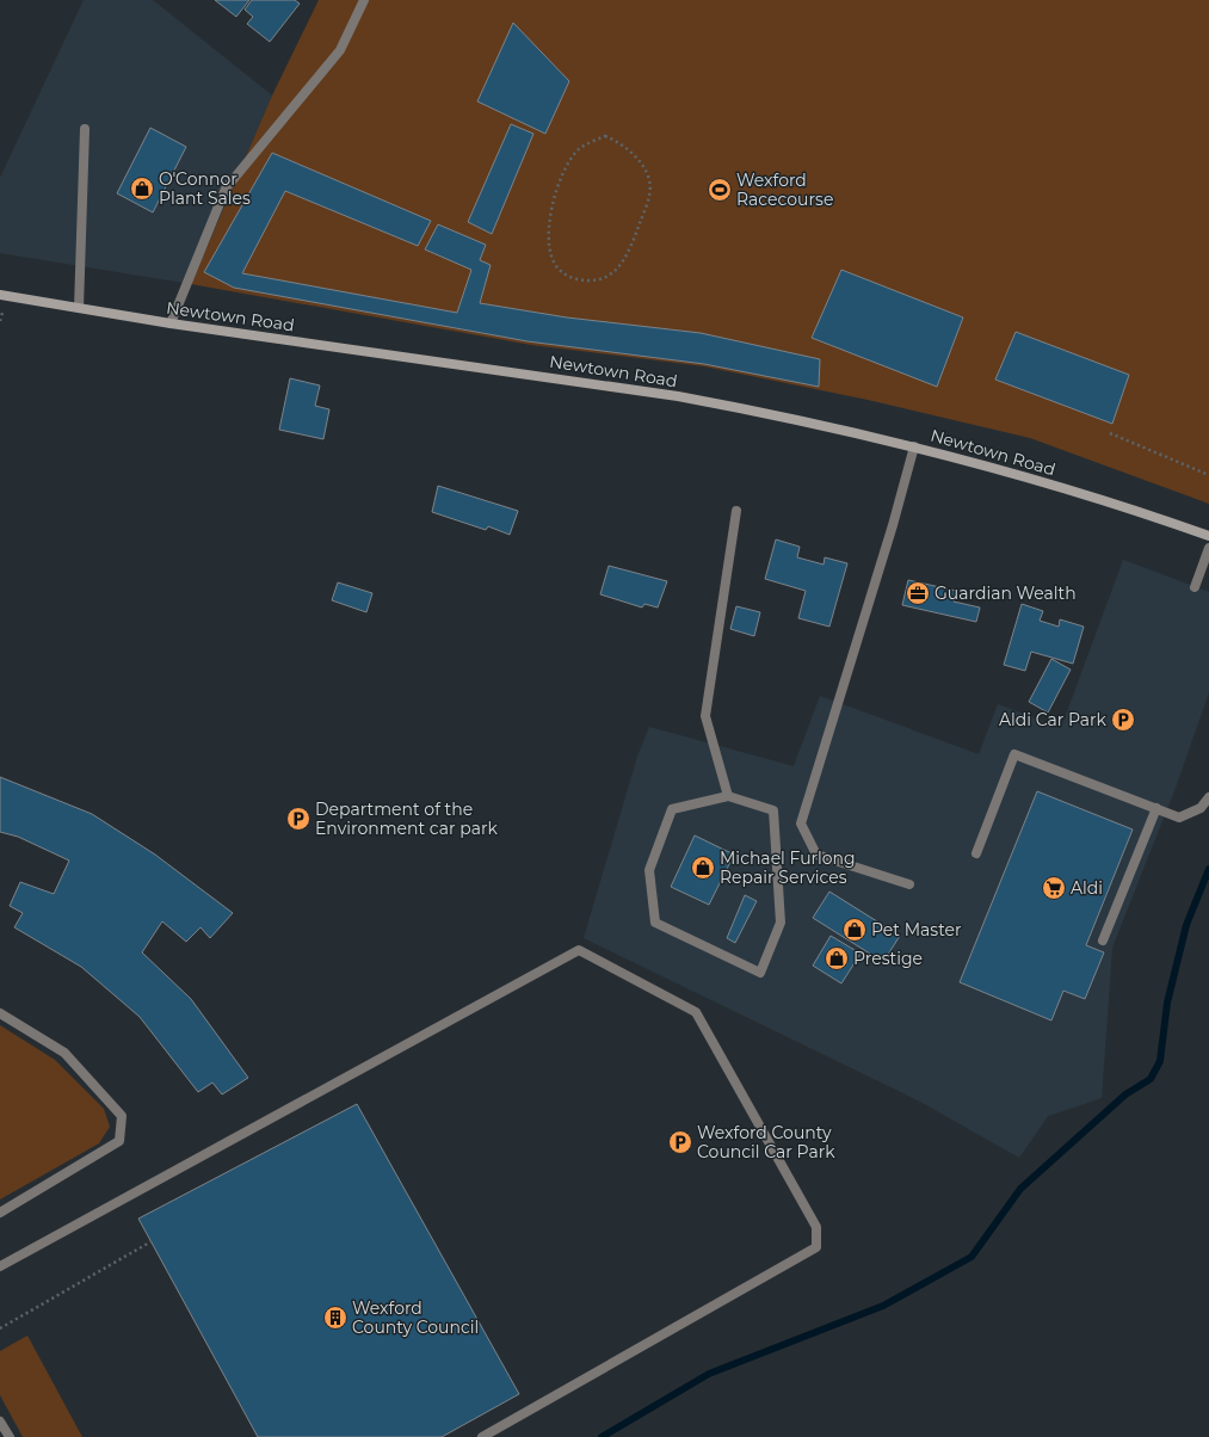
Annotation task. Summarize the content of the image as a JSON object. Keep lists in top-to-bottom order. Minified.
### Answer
{"streets":{"main road":["Newtown Road"]},"places":{"shop":["O'Connor Plant Sales","Michael Furlong Repair Services","Pet Master","Prestige"],"sports":["Wexford Racecourse"],"office":["Guardian Wealth"],"parking":["Aldi Car Park","Department of the Environment car park","Wexford County Council Car Park"],"supermarket":["Aldi"],"building":["Wexford County Council"]}}
